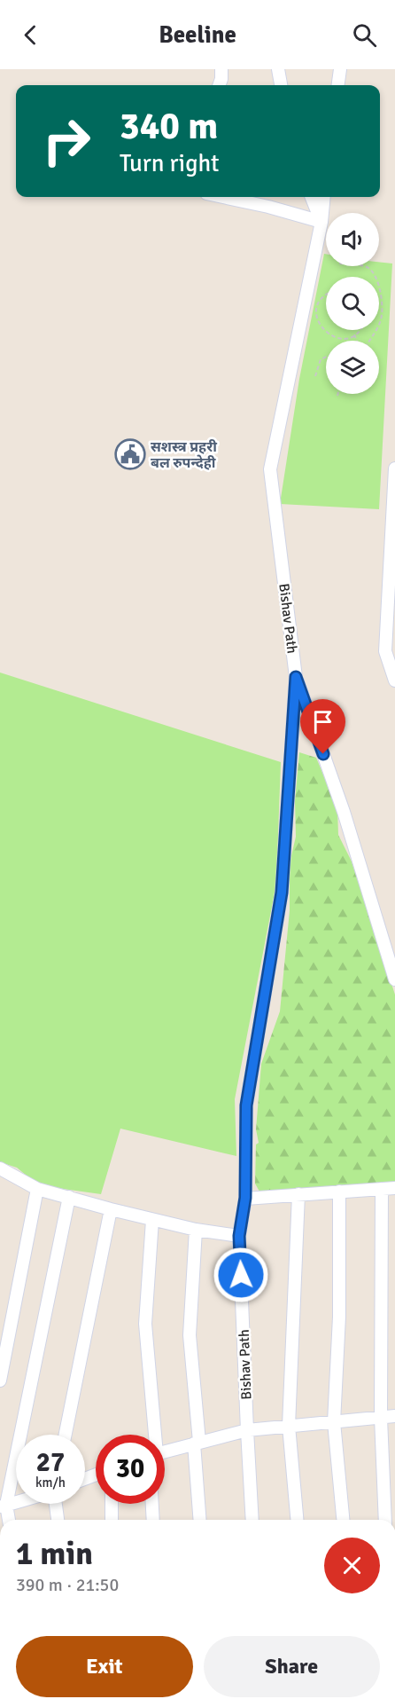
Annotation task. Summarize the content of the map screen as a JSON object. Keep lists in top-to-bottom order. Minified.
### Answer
{"streets":{"street":["Bishav Path"]},"places":{"public building":["सशस्त्र प्रहरी बल रुपन्देही"]},"page":{"header":"Beeline","turn":["340 m","Turn right"],"speed":"27 km/h","limit":"30","heading":["1 min","390 m · 21:50"],"buttons":["Exit","Share"]}}
